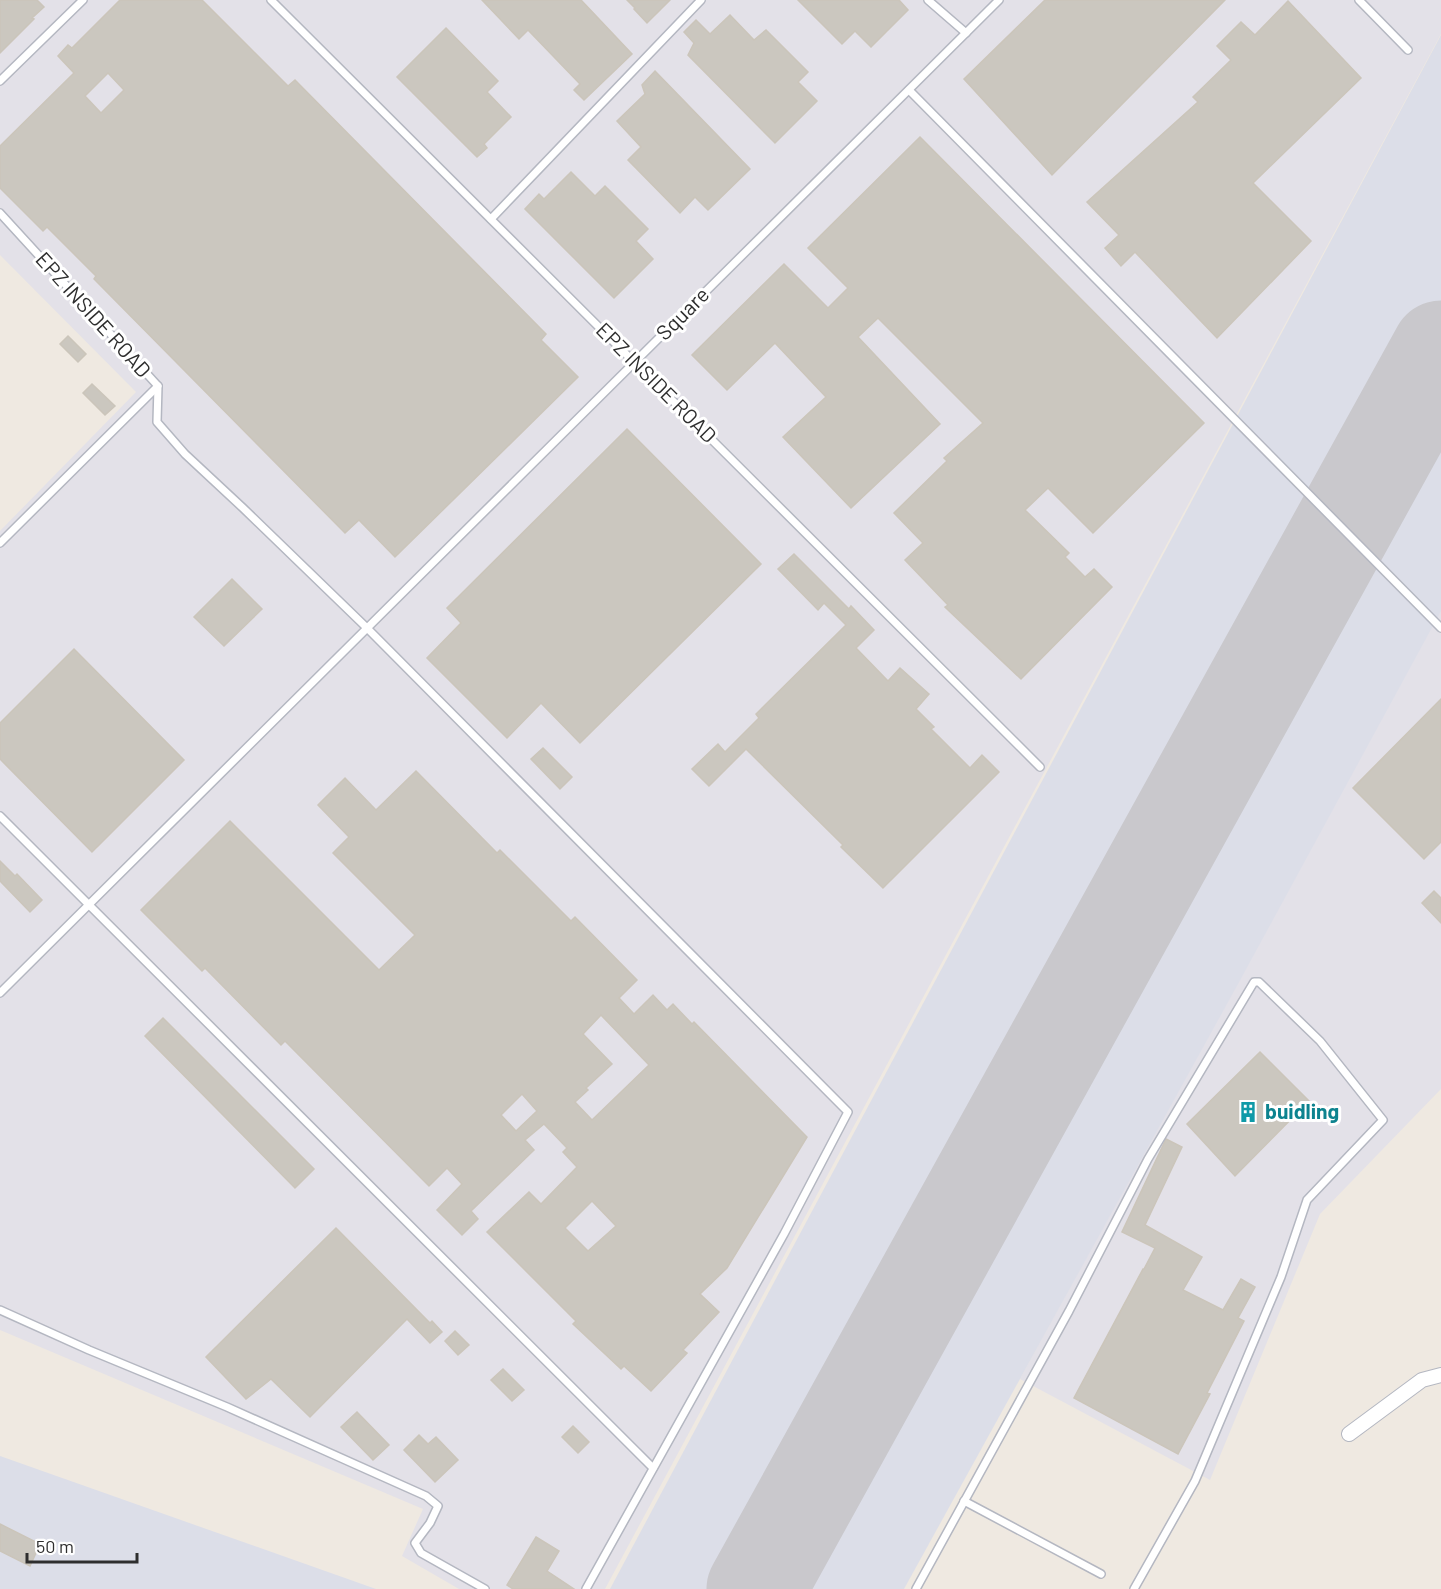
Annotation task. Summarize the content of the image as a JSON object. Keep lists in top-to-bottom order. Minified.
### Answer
{"streets":{"lane":["Square","EPZ INSIDE ROAD"]},"crossings":[["Square","EPZ INSIDE ROAD"]],"places":{"building":["buidling"]},"scale_bar":"50 m"}
